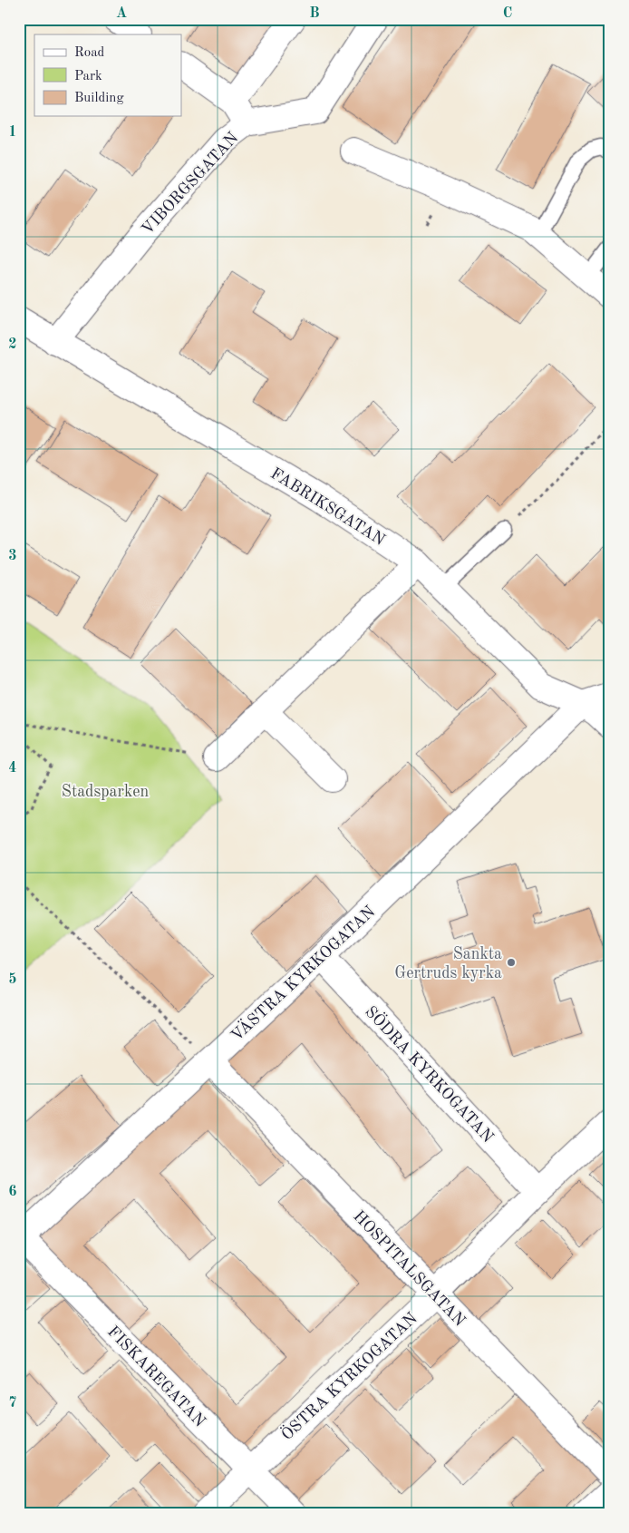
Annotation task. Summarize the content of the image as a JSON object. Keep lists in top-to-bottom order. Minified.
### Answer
{"streets":{"street":["VIBORGSGATAN","FABRIKSGATAN","VÄSTRA KYRKOGATAN","SÖDRA KYRKOGATAN","HOSPITALSGATAN","FISKAREGATAN","ÖSTRA KYRKOGATAN"]},"crossings":[["VIBORGSGATAN","FABRIKSGATAN"],["FABRIKSGATAN","VÄSTRA KYRKOGATAN"],["VÄSTRA KYRKOGATAN","SÖDRA KYRKOGATAN"],["VÄSTRA KYRKOGATAN","HOSPITALSGATAN"],["VÄSTRA KYRKOGATAN","FISKAREGATAN"],["SÖDRA KYRKOGATAN","ÖSTRA KYRKOGATAN"],["HOSPITALSGATAN","ÖSTRA KYRKOGATAN"],["FISKAREGATAN","ÖSTRA KYRKOGATAN"]],"parks":["Stadsparken"],"places":["Sankta Gertruds kyrka"],"legend":["Road","Park","Building"],"grid":{"columns":["A","B","C"],"rows":["1","2","3","4","5","6","7"]}}
